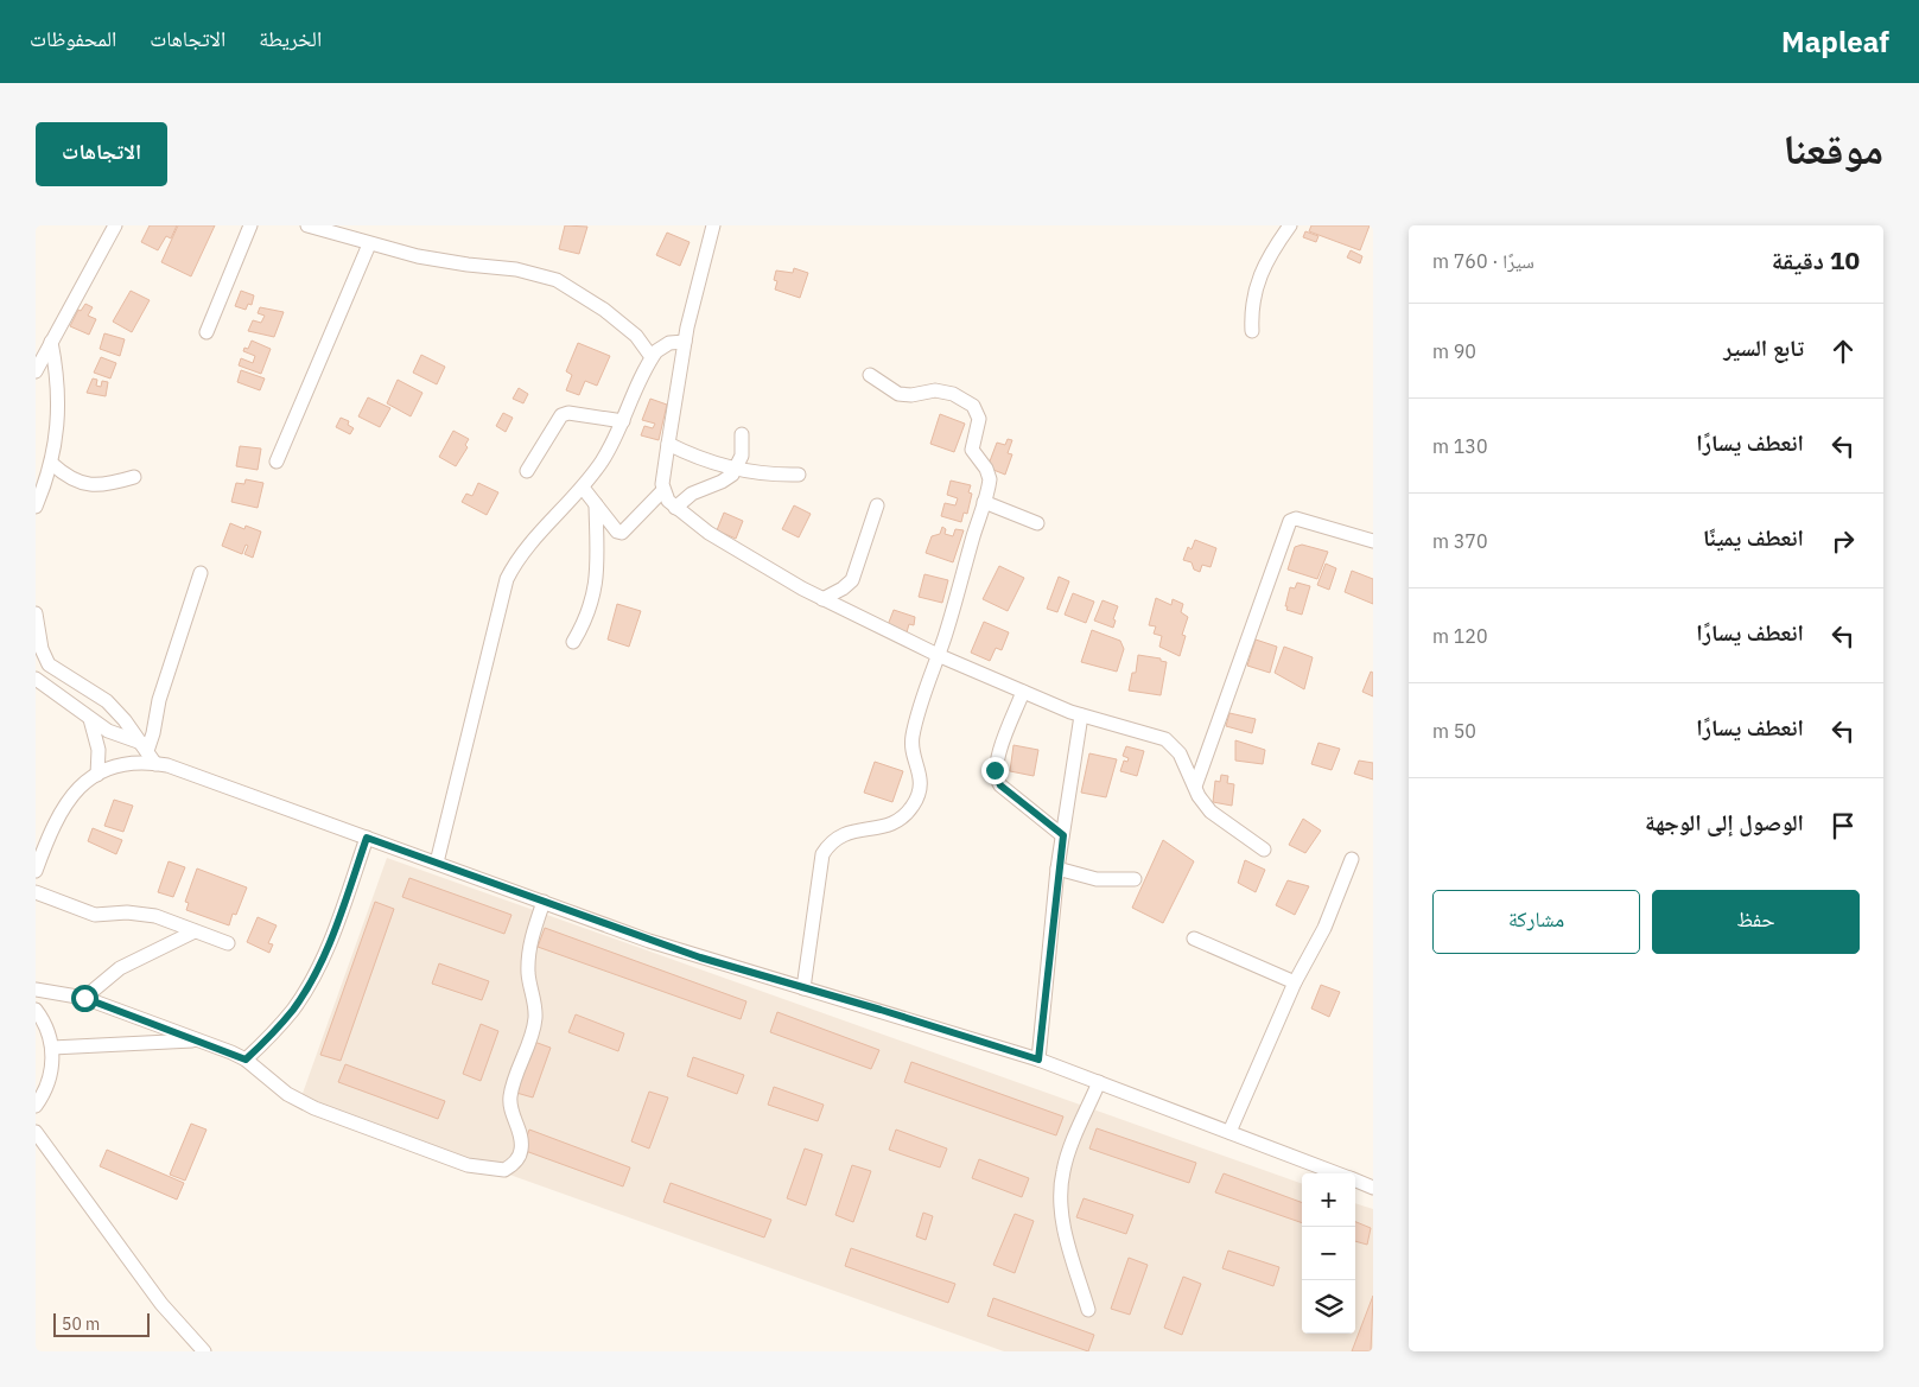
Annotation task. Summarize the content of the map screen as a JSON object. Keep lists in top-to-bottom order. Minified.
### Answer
{"scale_bar":"50 m","page":{"header":"Mapleaf","nav":["الخريطة","الاتجاهات","المحفوظات"],"title":"موقعنا","buttons":["الاتجاهات",["حفظ","مشاركة"]],"heading":["10 دقيقة","سيرًا · 760 m"],"list":[["تابع السير","90 m"],["انعطف يسارًا","130 m"],["انعطف يمينًا","370 m"],["انعطف يسارًا","120 m"],["انعطف يسارًا","50 m"],"الوصول إلى الوجهة"],"map_buttons":["+","−"],"scale":"50 m"}}
